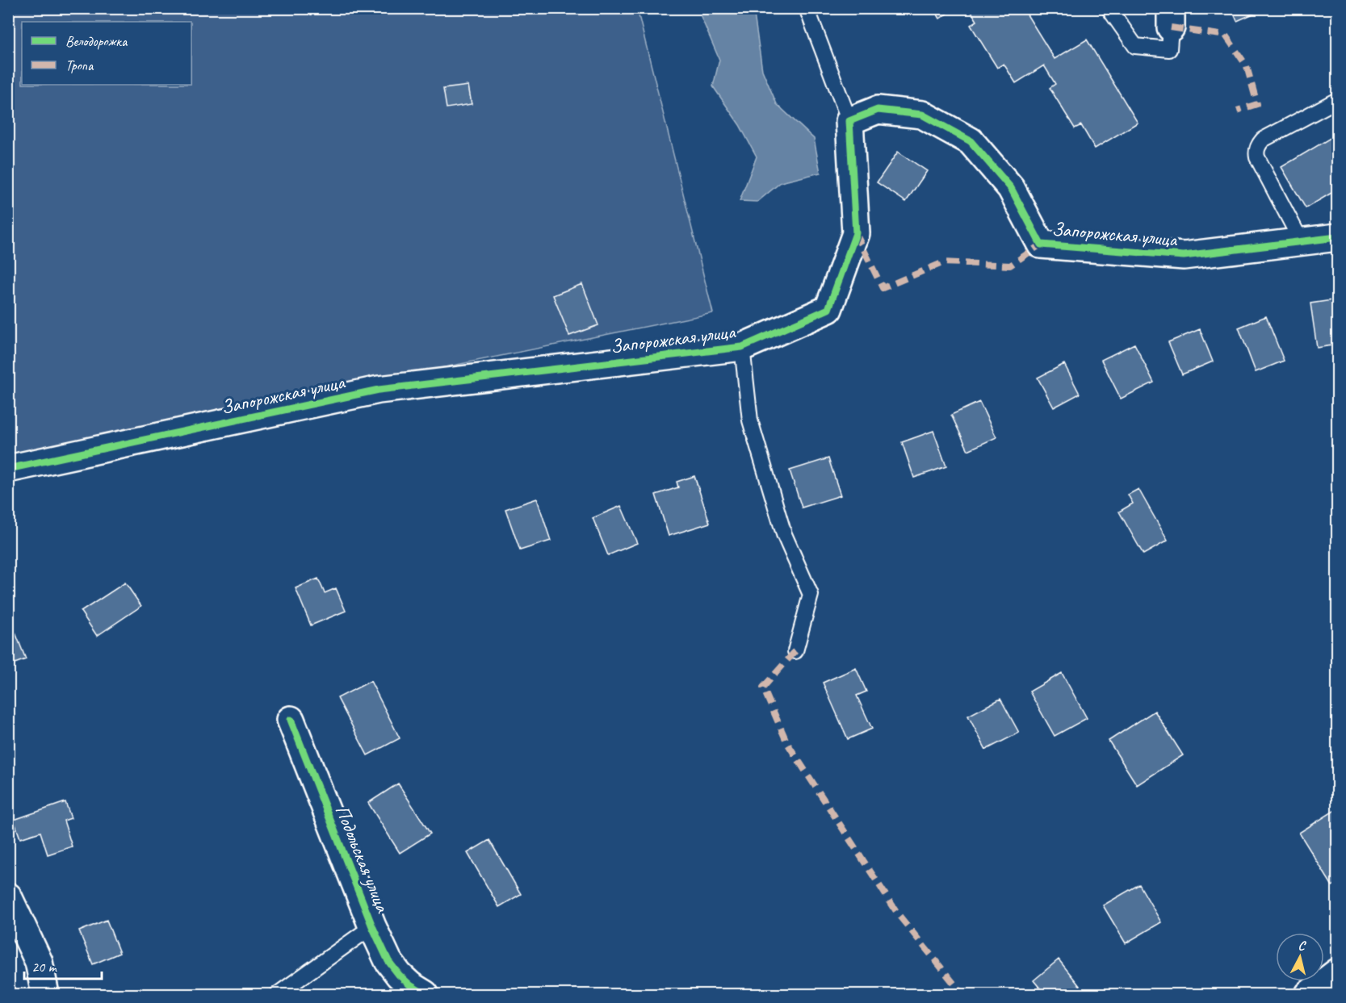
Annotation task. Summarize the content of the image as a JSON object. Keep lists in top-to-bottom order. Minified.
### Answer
{"streets":{"street":["Запорожская улица","Подольская улица"]},"legend":["Велодорожка","Тропа"],"scale_bar":"20 m","north":"top"}
